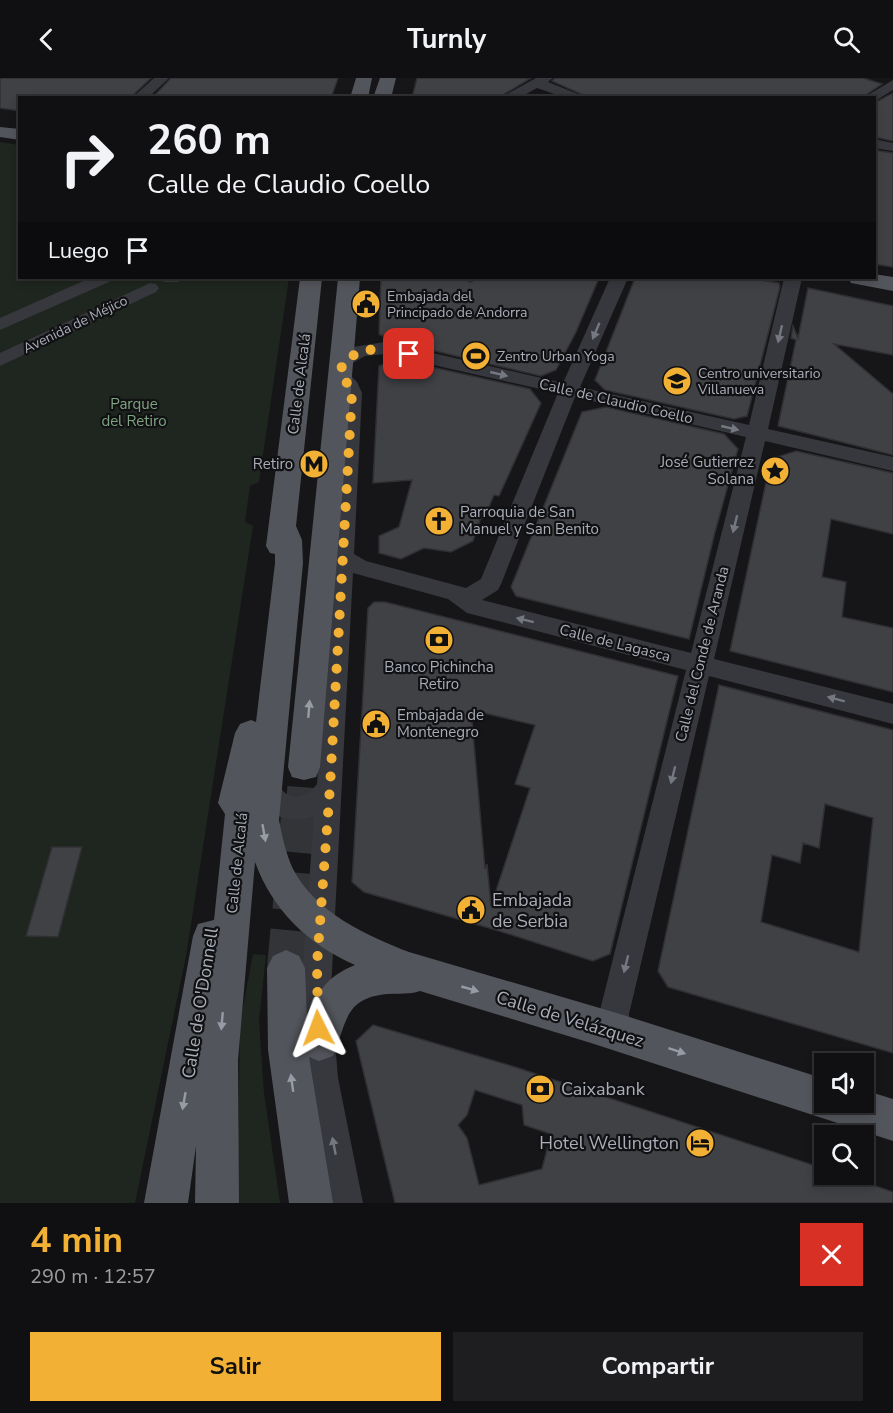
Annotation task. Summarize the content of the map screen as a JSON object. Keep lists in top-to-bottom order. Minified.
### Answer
{"streets":{"main road":["Calle de Alcalá","Calle de O'Donnell","Calle de Velázquez"],"street":["Avenida de Méjico","Calle de Claudio Coello","Calle de Lagasca","Calle del Conde de Aranda"]},"crossings":[["Calle de Alcalá","Calle de O'Donnell"],["Calle de Alcalá","Calle de Velázquez"],["Calle de Claudio Coello","Calle del Conde de Aranda"],["Calle de Lagasca","Calle del Conde de Aranda"],["Calle del Conde de Aranda","Calle de Velázquez"]],"one_way":["Calle de Claudio Coello","Calle de Lagasca","Calle de Velázquez"],"parks":["Parque del Retiro"],"places":{"public building":["Embajada del Principado de Andorra","Embajada de Montenegro","Embajada de Serbia"],"sports":["Zentro Urban Yoga"],"school or university":["Centro universitario Villanueva"],"metro station":["Retiro"],"place":["José Gutierrez Solana"],"church":["Parroquia de San Manuel y San Benito"],"bank":["Banco Pichincha Retiro","Caixabank"],"hotel":["Hotel Wellington"]},"page":{"header":"Turnly","turn":["260 m","Calle de Claudio Coello"],"then":"Luego","heading":["4 min","290 m · 12:57"],"buttons":["Salir","Compartir"]}}
